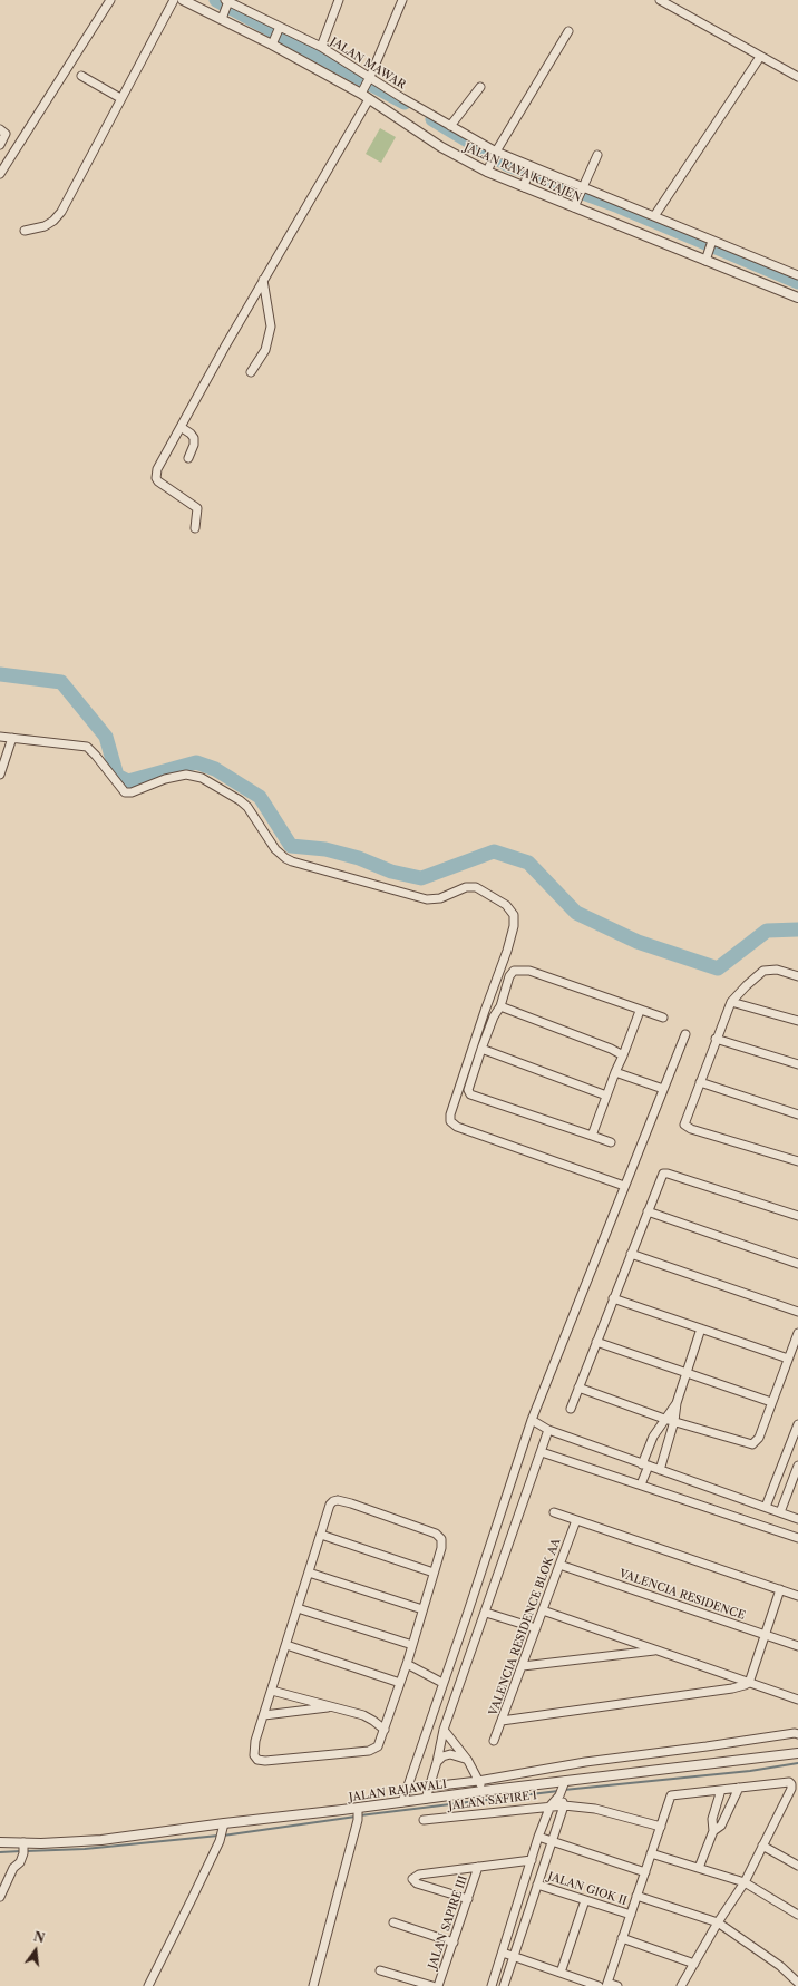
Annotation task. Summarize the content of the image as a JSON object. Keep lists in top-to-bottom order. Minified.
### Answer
{"streets":{"street":["JALAN MAWAR","JALAN RAYA KETAJEN","VALENCIA RESIDENCE","VALENCIA RESIDENCE BLOK AA","JALAN RAJAWALI","JALAN SAFIRE I","JALAN GIOK II","JALAN SAPIRE III"]},"crossings":[["JALAN MAWAR","JALAN RAYA KETAJEN"],["VALENCIA RESIDENCE","VALENCIA RESIDENCE BLOK AA"]],"north":"top"}
